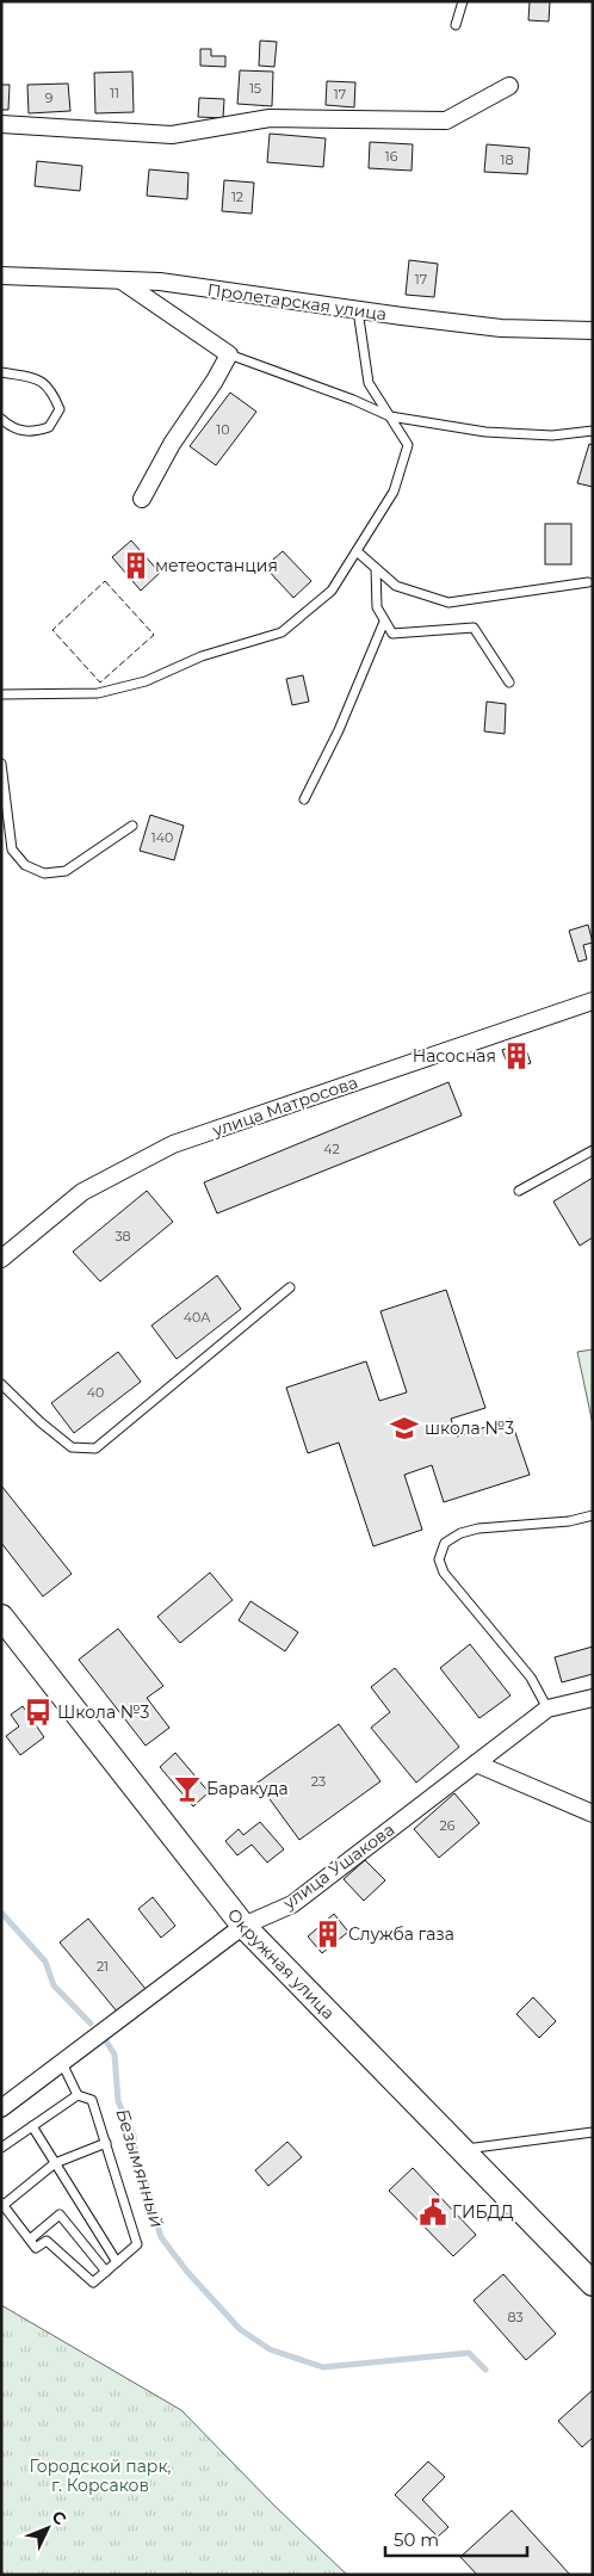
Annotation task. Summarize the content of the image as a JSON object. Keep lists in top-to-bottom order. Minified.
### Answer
{"streets":{"main road":["Окружная улица"],"street":["Пролетарская улица","улица Матросова","улица Ушакова"]},"crossings":[["улица Ушакова","Окружная улица"]],"water":["Безымянный"],"parks":["Городской парк, г. Корсаков"],"places":{"building":["метеостанция","Насосная","Служба газа"],"school or university":["школа №3"],"bus stop":["Школа №3"],"bar":["Баракуда"],"public building":["ГИБДД"]},"house_numbers":["15","11","17","9","16","18","12","17","10","140","42","38","40А","40","23","26","21","83"],"scale_bar":"50 m","north":"top right"}
